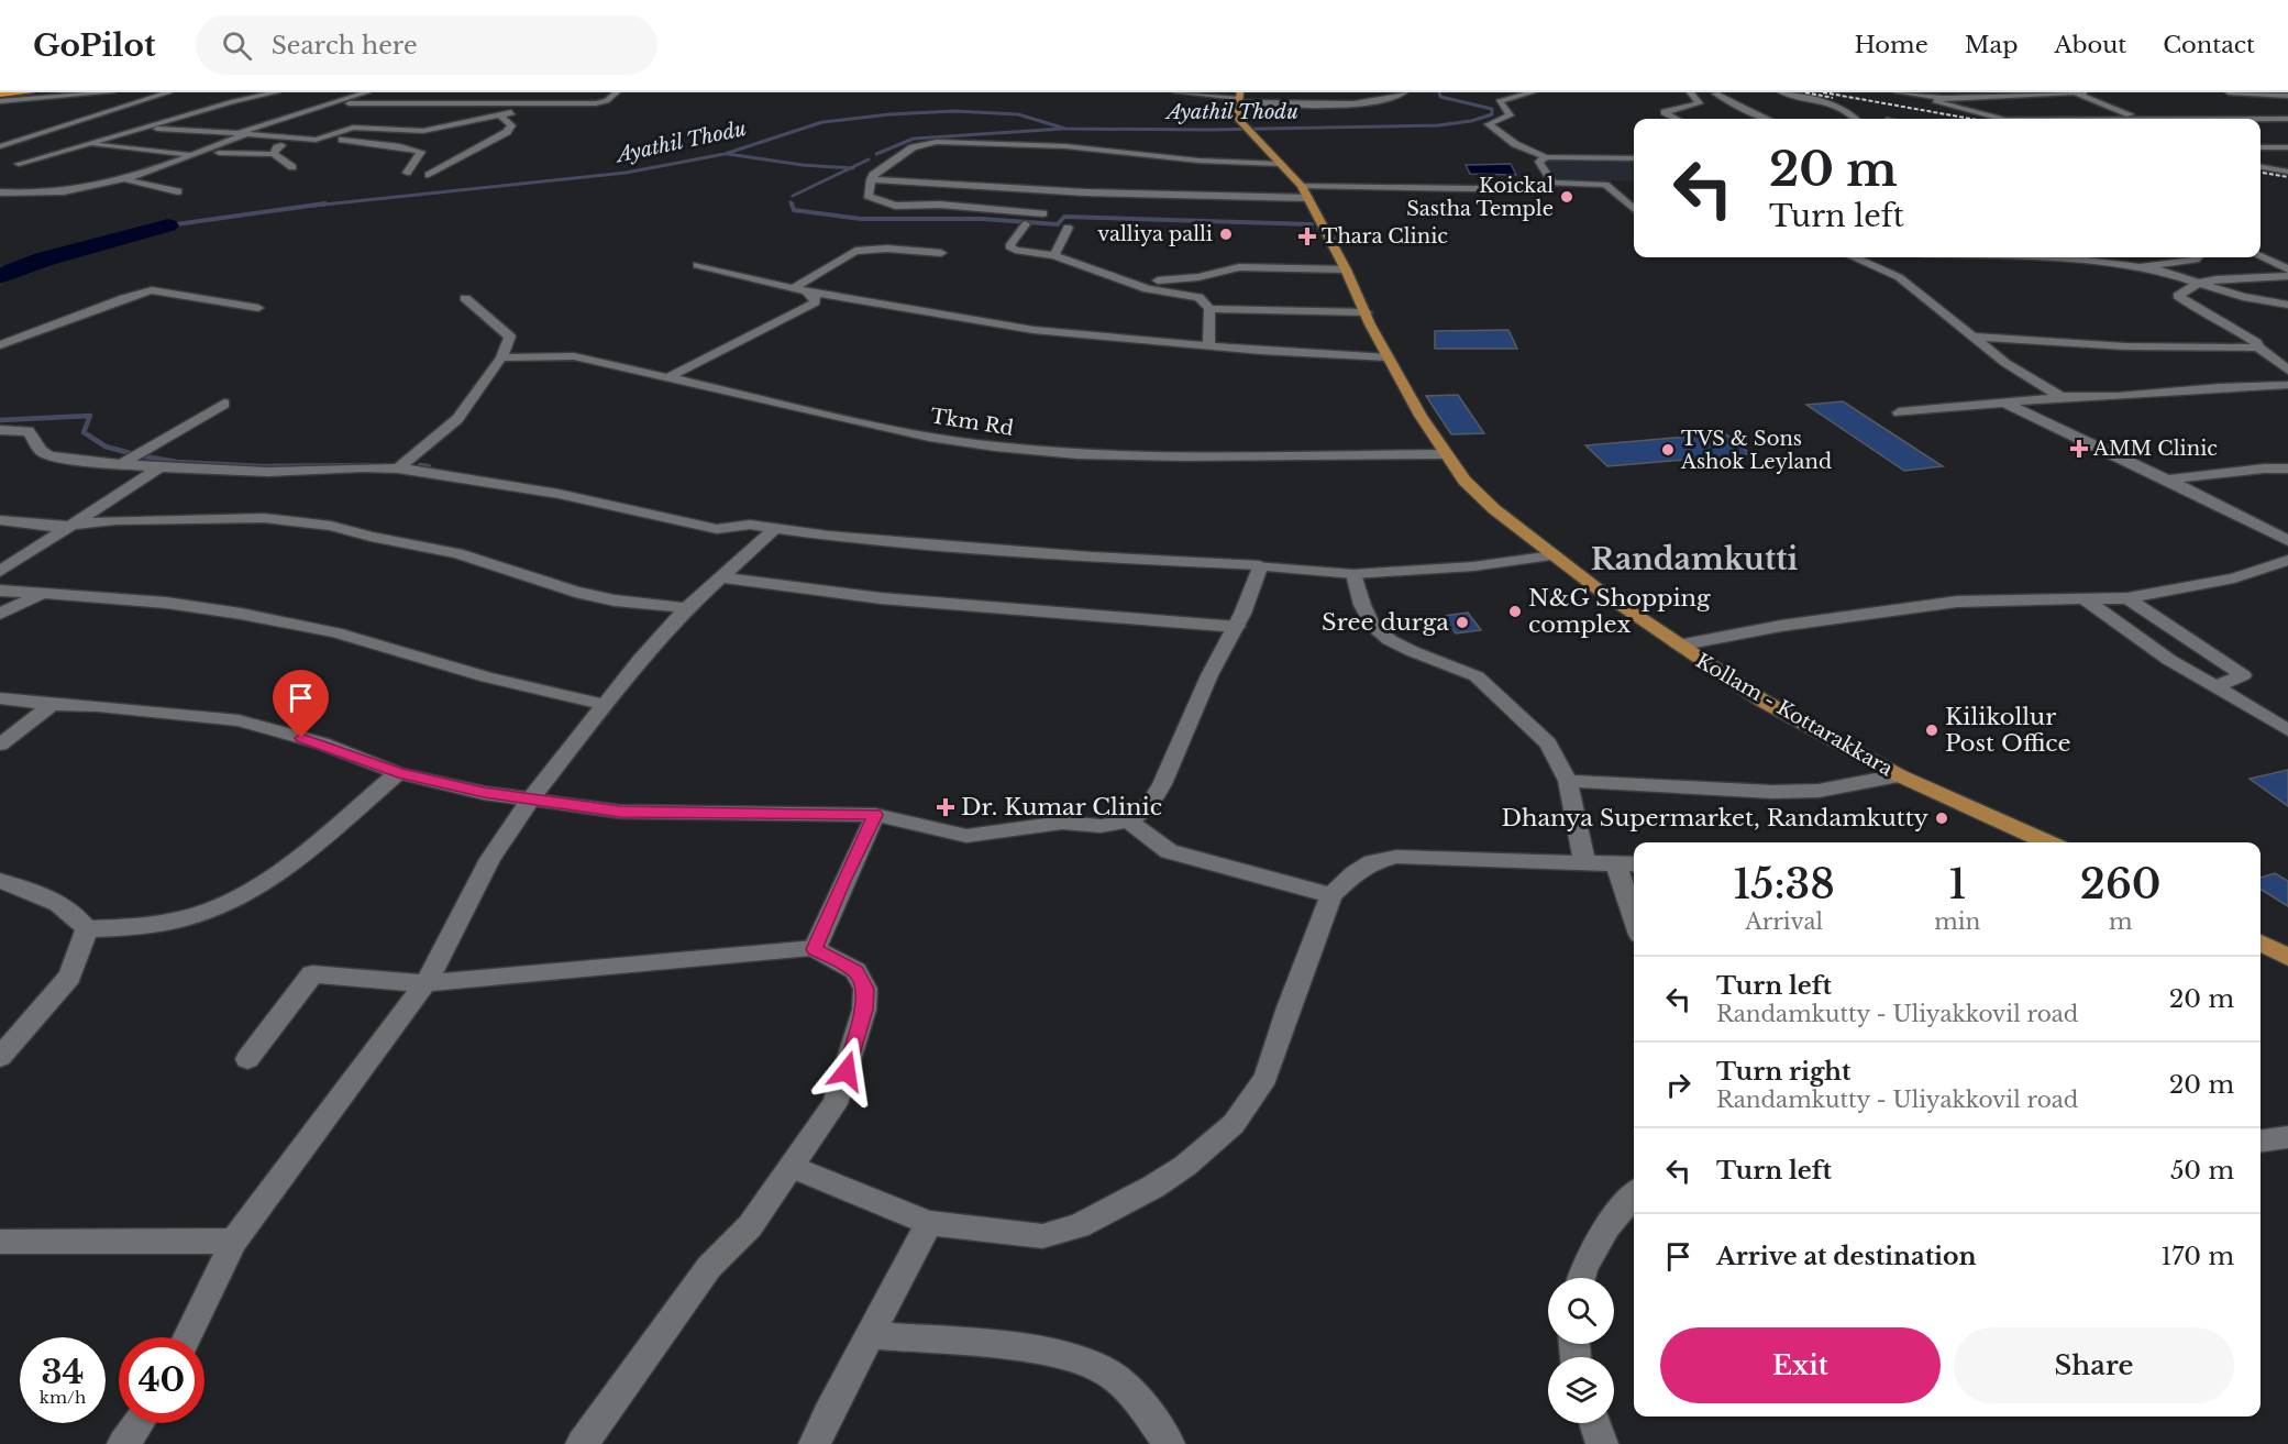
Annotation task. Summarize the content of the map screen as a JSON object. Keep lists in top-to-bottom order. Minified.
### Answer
{"streets":{"main road":["Kollam - Kottarakkara"],"street":["Tkm Rd"]},"crossings":[["Tkm Rd","Kollam - Kottarakkara"]],"districts":["Randamkutti"],"water":["Ayathil Thodu"],"places":{"other":["Koickal Sastha Temple","valliya palli","TVS & Sons Ashok Leyland","N&G Shopping complex","Sree durga","Kilikollur Post Office","Dhanya Supermarket, Randamkutty"],"health":["Thara Clinic","AMM Clinic","Dr. Kumar Clinic"]},"page":{"header":"GoPilot","search":"Search here","nav":["Home","Map","About","Contact"],"turn":["20 m","Turn left"],"eta":["15:38","Arrival","1","min","260","m"],"list":[{"name":"Turn left","note":"Randamkutty - Uliyakkovil road","value":"20 m"},{"name":"Turn right","note":"Randamkutty - Uliyakkovil road","value":"20 m"},{"name":"Turn left","value":"50 m"},{"name":"Arrive at destination","value":"170 m"}],"buttons":["Exit","Share"],"speed":"34 km/h","limit":"40"}}
